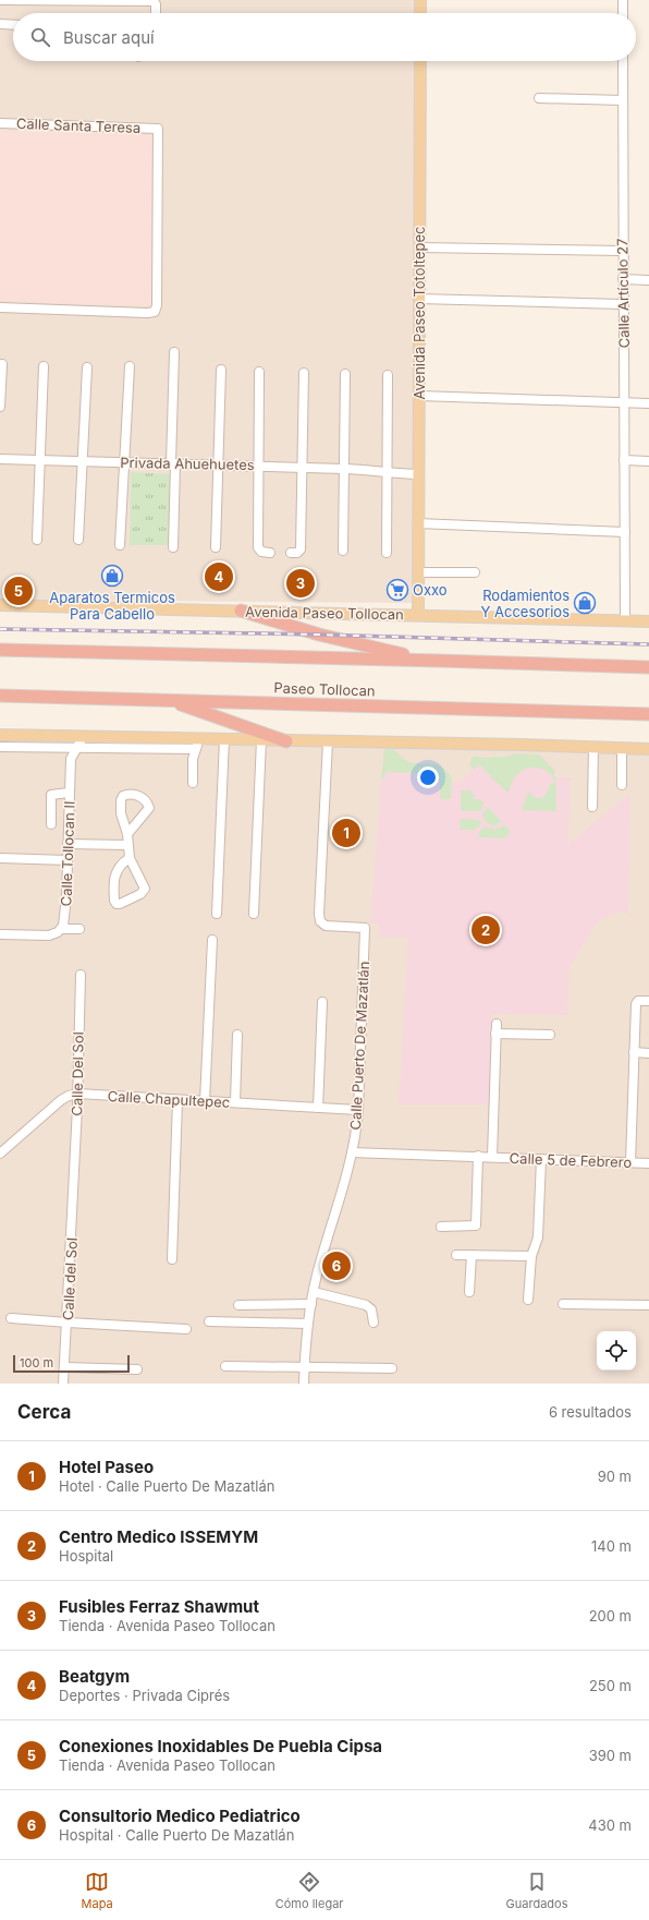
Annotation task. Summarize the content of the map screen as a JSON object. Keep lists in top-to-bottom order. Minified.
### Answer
{"streets":{"highway":["Paseo Tollocan"],"main road":["Avenida Paseo Totoltepec","Avenida Paseo Tollocan"],"street":["Calle Santa Teresa","Calle Artículo 27","Privada Ahuehuetes","Calle Tollocan II","Calle Puerto De Mazatlán","Calle Del Sol","Calle Chapultepec","Calle 5 de Febrero","Calle del Sol"]},"crossings":[["Calle Artículo 27","Avenida Paseo Tollocan"],["Avenida Paseo Totoltepec","Privada Ahuehuetes"],["Avenida Paseo Totoltepec","Avenida Paseo Tollocan"],["Calle Puerto De Mazatlán","Calle Chapultepec"],["Calle Puerto De Mazatlán","Calle 5 de Febrero"],["Calle Del Sol","Calle Chapultepec"],["Calle Del Sol","Calle del Sol"]],"places":{"shop":["Aparatos Termicos Para Cabello","Rodamientos Y Accesorios"],"supermarket":["Oxxo"]},"scale_bar":"100 m","page":{"search":"Buscar aquí","pins":["4","3","5","1","2","6"],"scale":"100 m","heading":["Cerca","6 resultados"],"list":[{"mark":"1","name":"Hotel Paseo","note":"Hotel · Calle Puerto De Mazatlán","value":"90 m"},{"mark":"2","name":"Centro Medico ISSEMYM","note":"Hospital","value":"140 m"},{"mark":"3","name":"Fusibles Ferraz Shawmut","note":"Tienda · Avenida Paseo Tollocan","value":"200 m"},{"mark":"4","name":"Beatgym","note":"Deportes · Privada Ciprés","value":"250 m"},{"mark":"5","name":"Conexiones Inoxidables De Puebla Cipsa","note":"Tienda · Avenida Paseo Tollocan","value":"390 m"},{"mark":"6","name":"Consultorio Medico Pediatrico","note":"Hospital · Calle Puerto De Mazatlán","value":"430 m"}],"nav":["Mapa","Cómo llegar","Guardados"]}}
